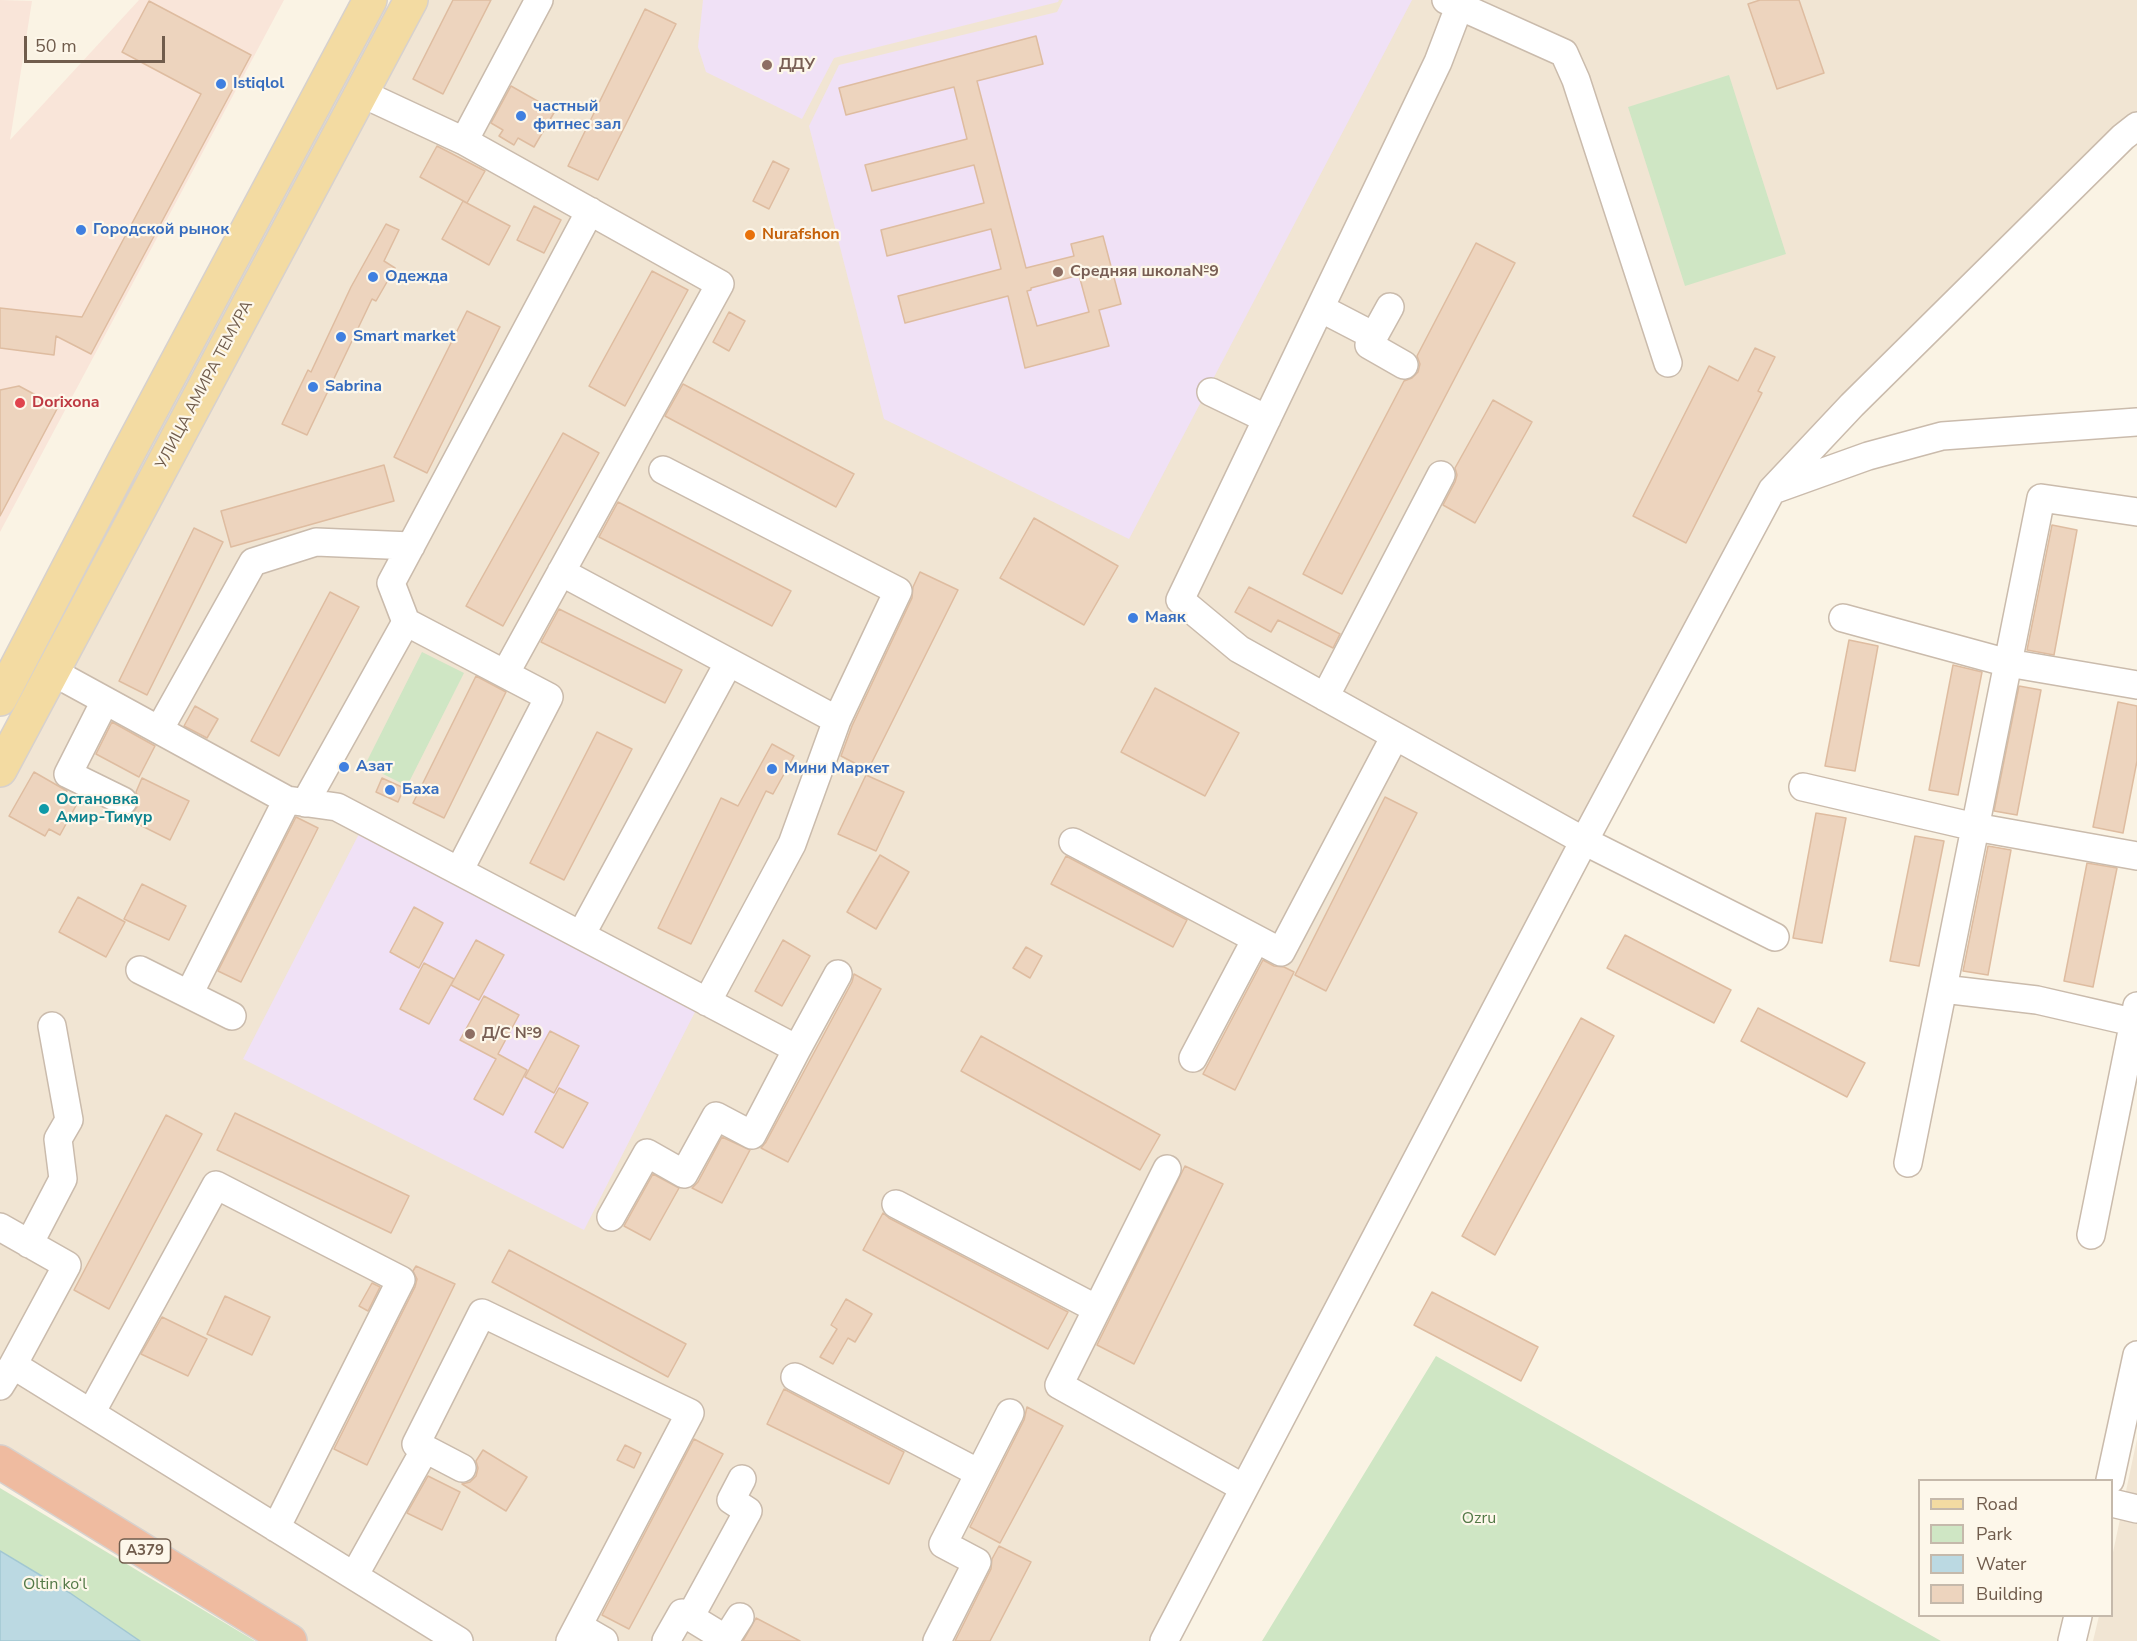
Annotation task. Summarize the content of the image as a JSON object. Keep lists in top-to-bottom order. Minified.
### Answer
{"streets":{"highway":["A379"],"main road":["УЛИЦА АМИРА ТЕМУРА"]},"parks":["Ozru","Oltin ko‘l"],"places":["ДДУ","Istiqlol","частный фитнес зал","Городской рынок","Nurafshon","Средняя школа№9","Одежда","Smart market","Sabrina","Dorixona","Маяк","Азат","Мини Маркет","Баха","Остановка Амир-Тимур","Д/С №9"],"legend":["Road","Park","Water","Building"],"scale_bar":"50 m"}
